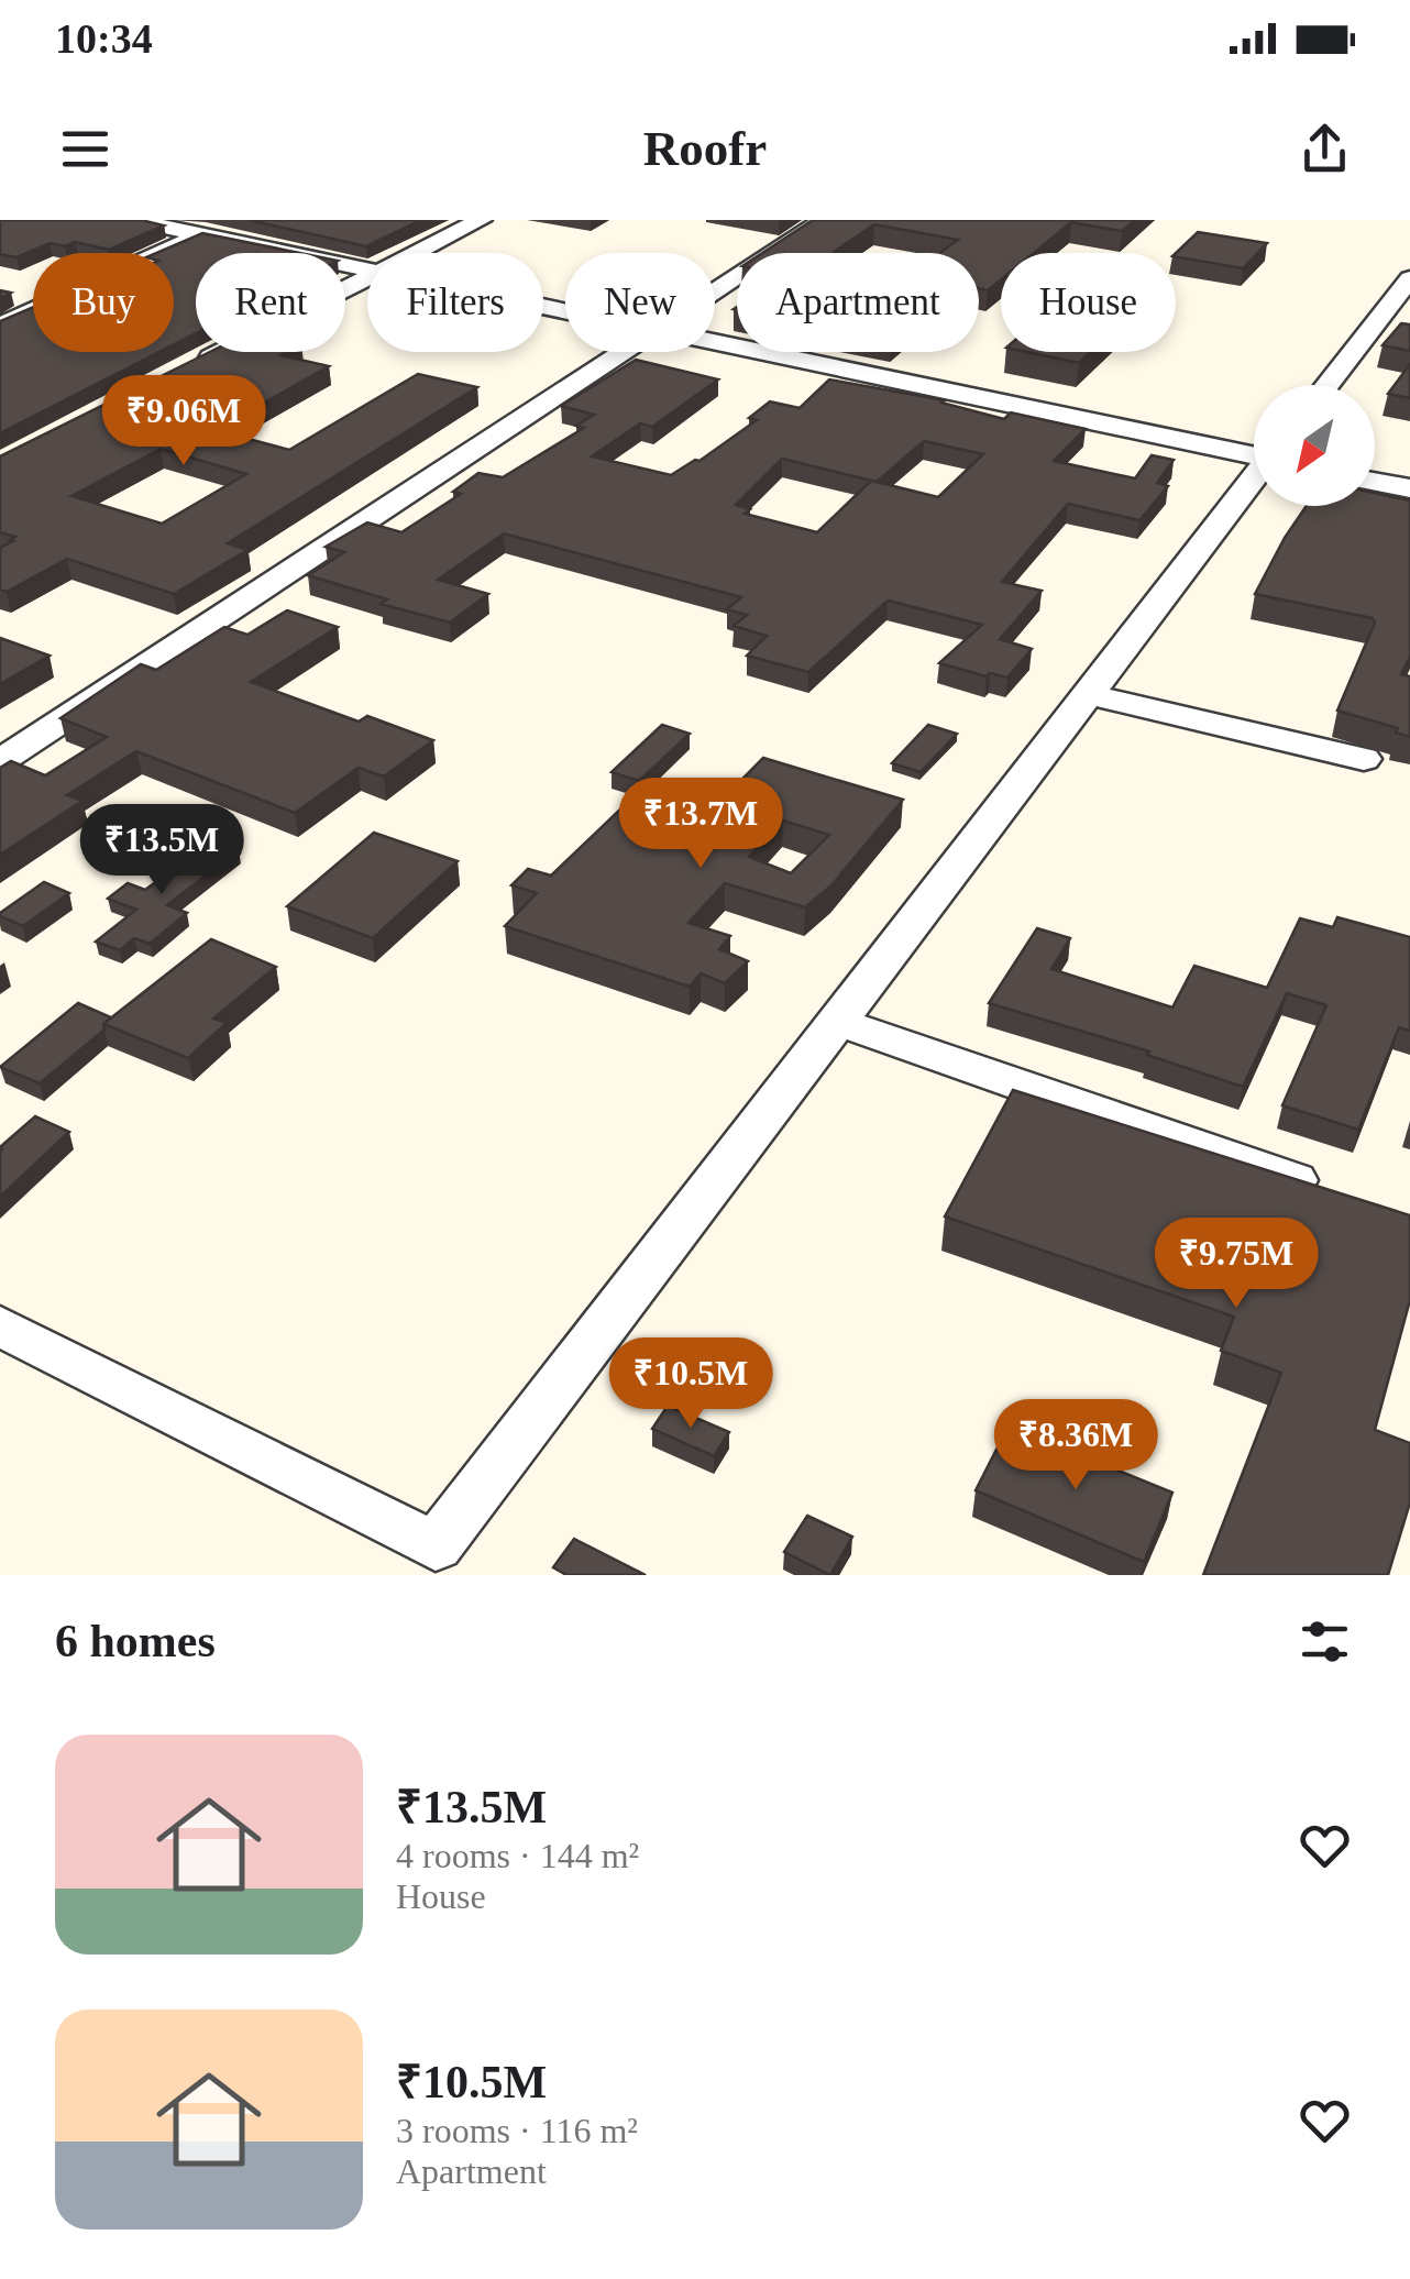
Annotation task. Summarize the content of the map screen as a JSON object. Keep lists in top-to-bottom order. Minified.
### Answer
{"north":"bottom left","page":{"status":"10:34","header":"Roofr","chip":["Buy","Rent","Filters","New","Apartment","House"],"price":["₹9.06M","₹13.7M","₹13.5M","₹9.75M","₹10.5M","₹8.36M"],"heading":"6 homes","list":[{"name":"₹13.5M","note":"4 rooms · 144 m² · House"},{"name":"₹10.5M","note":"3 rooms · 116 m² · Apartment"}]}}
